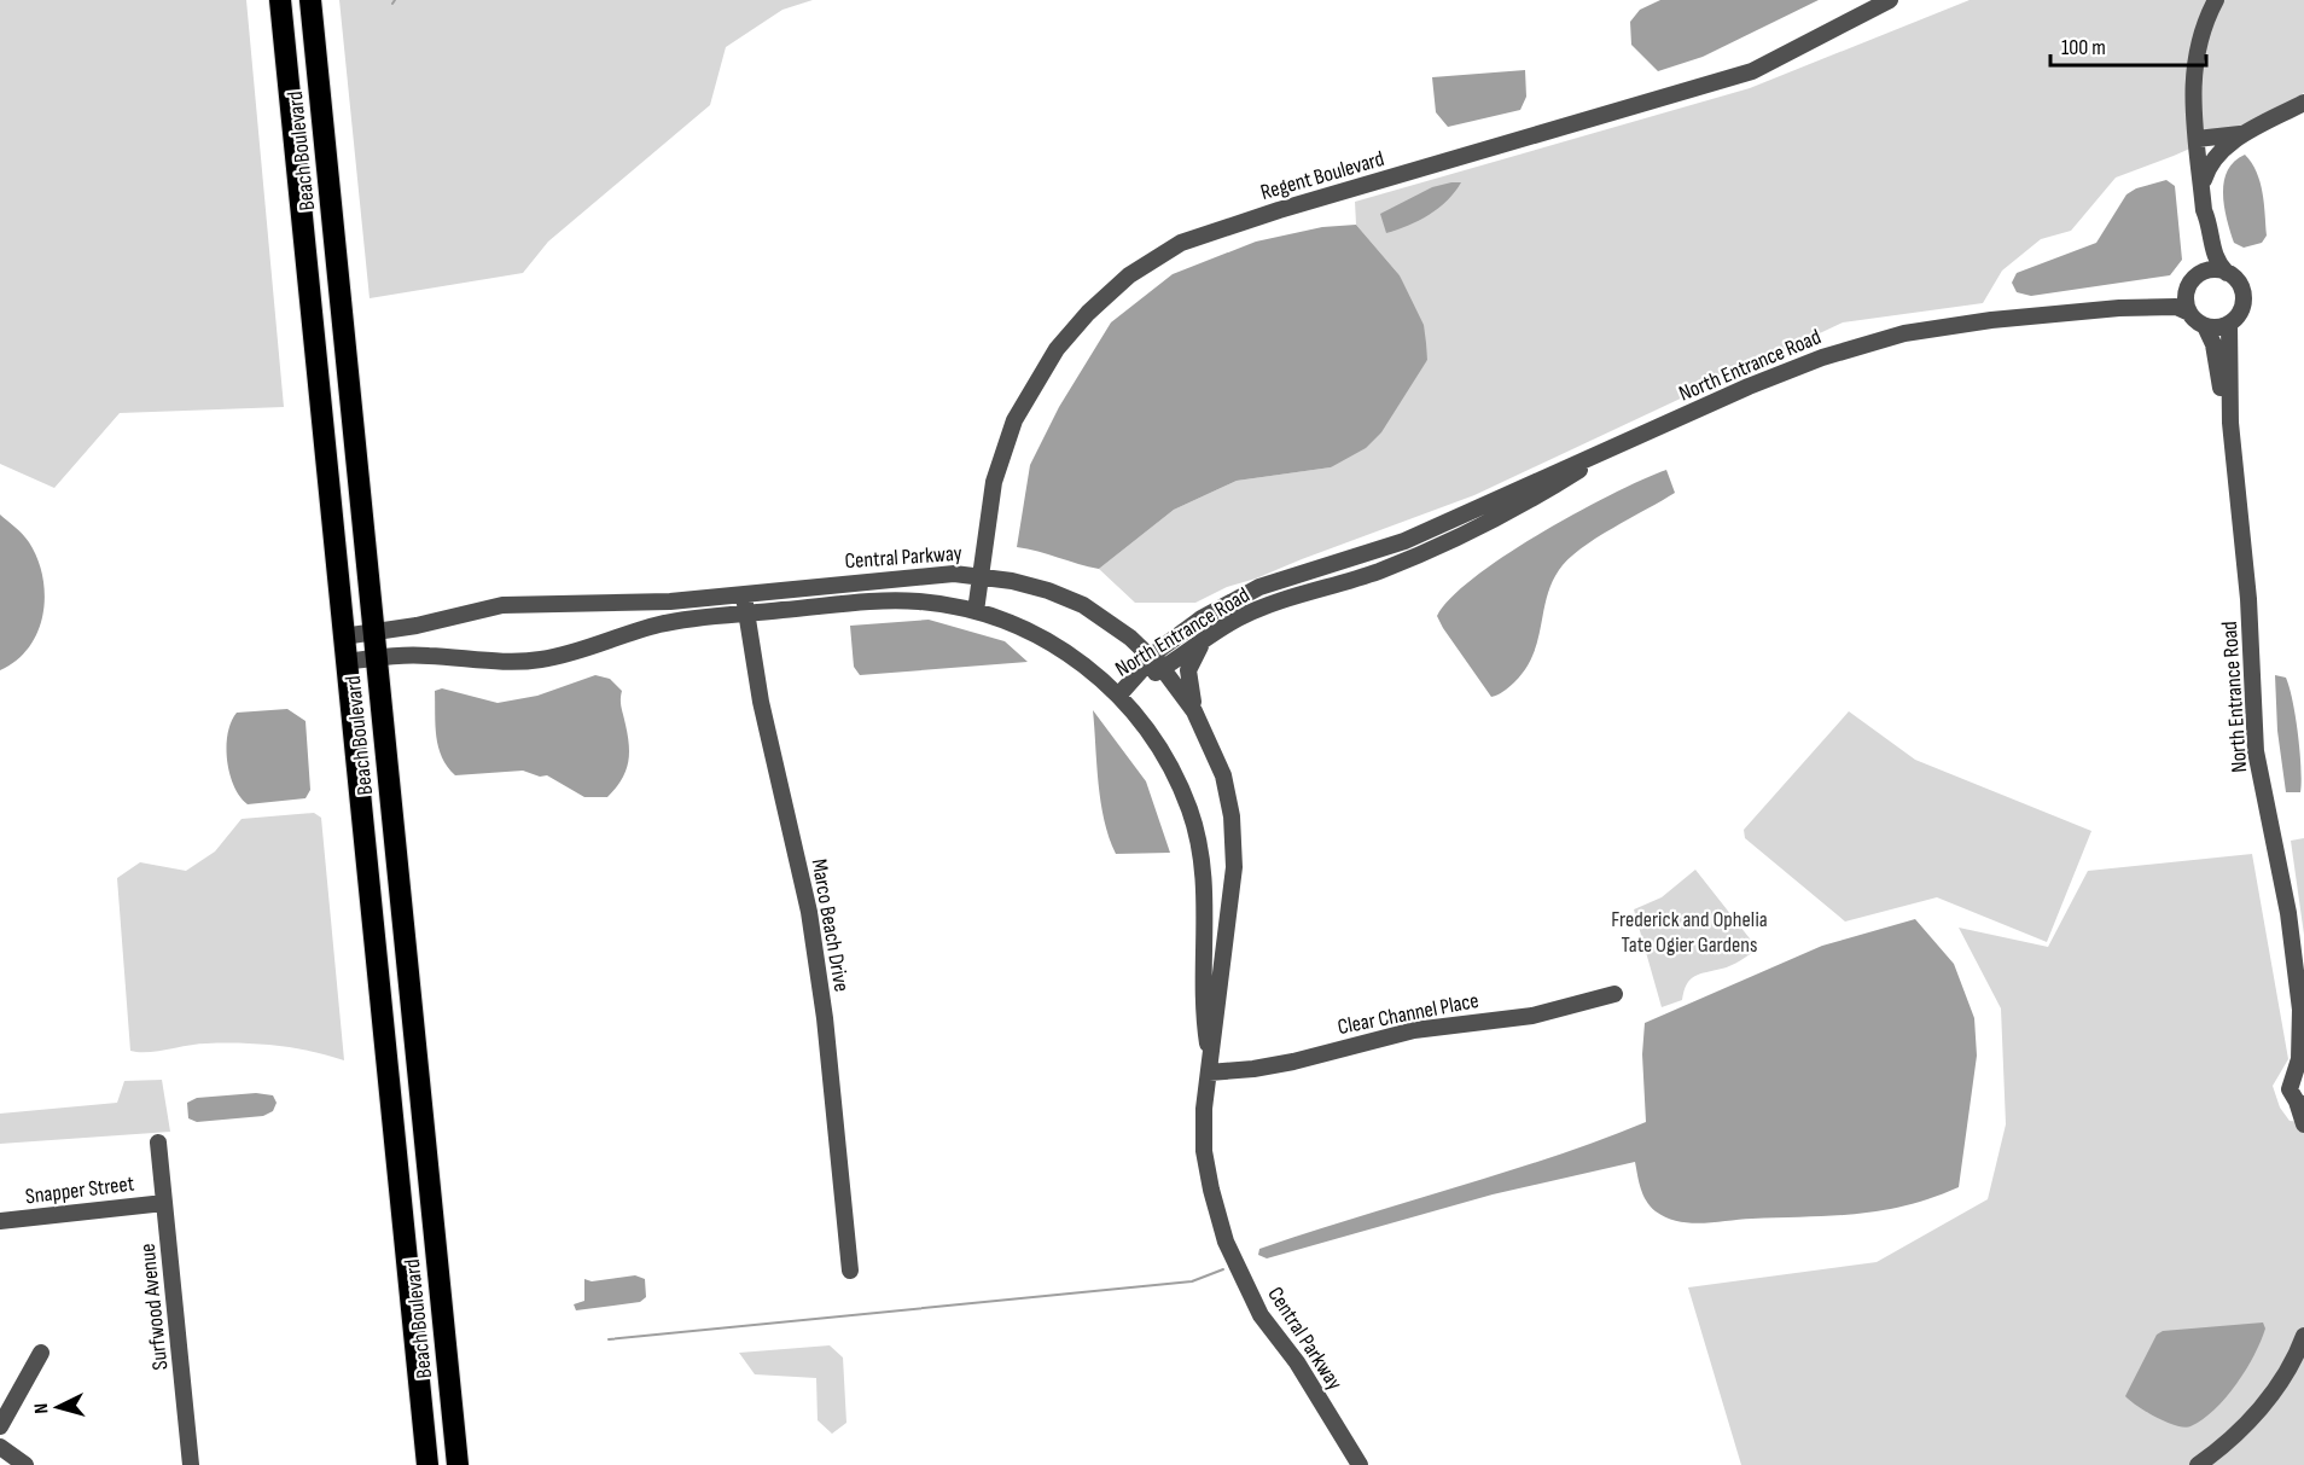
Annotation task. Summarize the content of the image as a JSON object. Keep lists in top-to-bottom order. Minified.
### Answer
{"streets":{"highway":["Beach Boulevard"],"street":["Regent Boulevard","North Entrance Road","Central Parkway","Marco Beach Drive","Clear Channel Place","Snapper Street","Surfwood Avenue"]},"crossings":[["Beach Boulevard","Central Parkway"],["Regent Boulevard","Central Parkway"],["North Entrance Road","Central Parkway"],["Central Parkway","Marco Beach Drive"],["Central Parkway","Clear Channel Place"],["Snapper Street","Surfwood Avenue"]],"parks":["Frederick and Ophelia Tate Ogier Gardens"],"scale_bar":"100 m","north":"left"}
